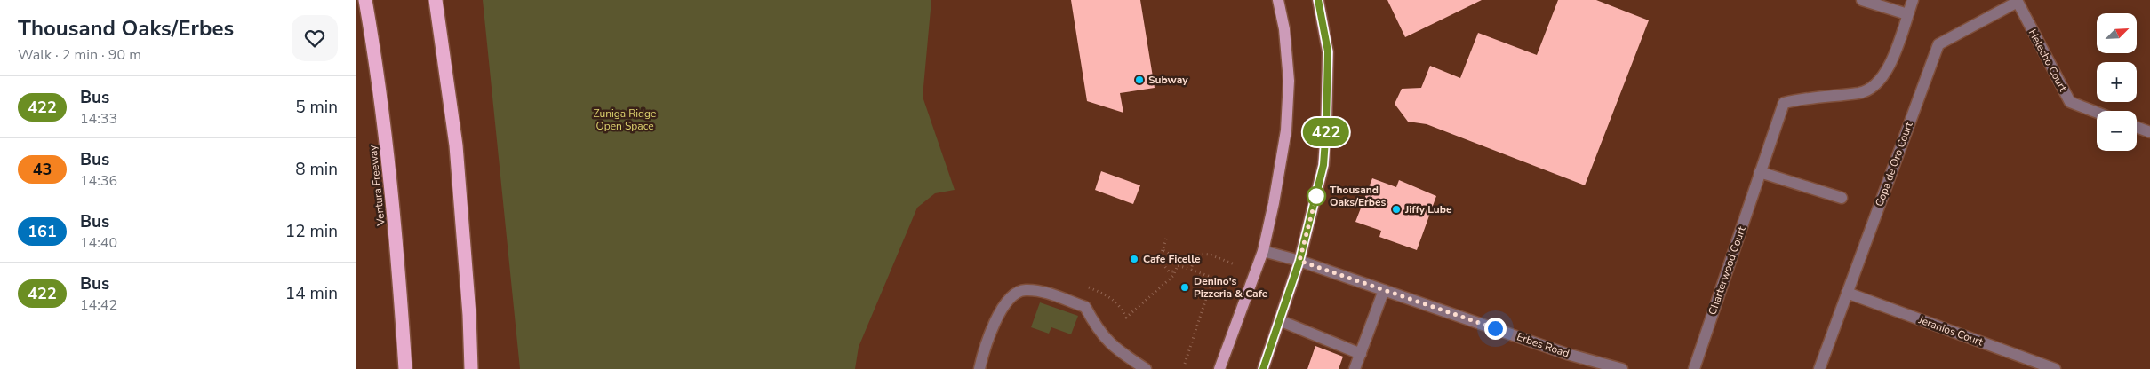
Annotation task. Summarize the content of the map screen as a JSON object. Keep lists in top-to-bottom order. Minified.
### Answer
{"streets":{"highway":["Ventura Freeway"],"street":["Helecho Court","Copa de Oro Court","Charterwood Court","Jeranios Court","Erbes Road"]},"crossings":[["Helecho Court","Copa de Oro Court"],["Copa de Oro Court","Jeranios Court"]],"parks":["Zuniga Ridge Open Space"],"places":["Subway","Thousand Oaks/Erbes","Jiffy Lube","Cafe Ficelle","Denino's Pizzeria & Cafe"],"lines":["bus line 422"],"north":"top right","page":{"heading":["Thousand Oaks/Erbes","Walk · 2 min · 90 m"],"on_map":"422","map_buttons":["+","−"],"list":[{"mark":"422","name":"Bus","note":"14:33","value":"5 min"},{"mark":"43","name":"Bus","note":"14:36","value":"8 min"},{"mark":"161","name":"Bus","note":"14:40","value":"12 min"},{"mark":"422","name":"Bus","note":"14:42","value":"14 min"}]}}
